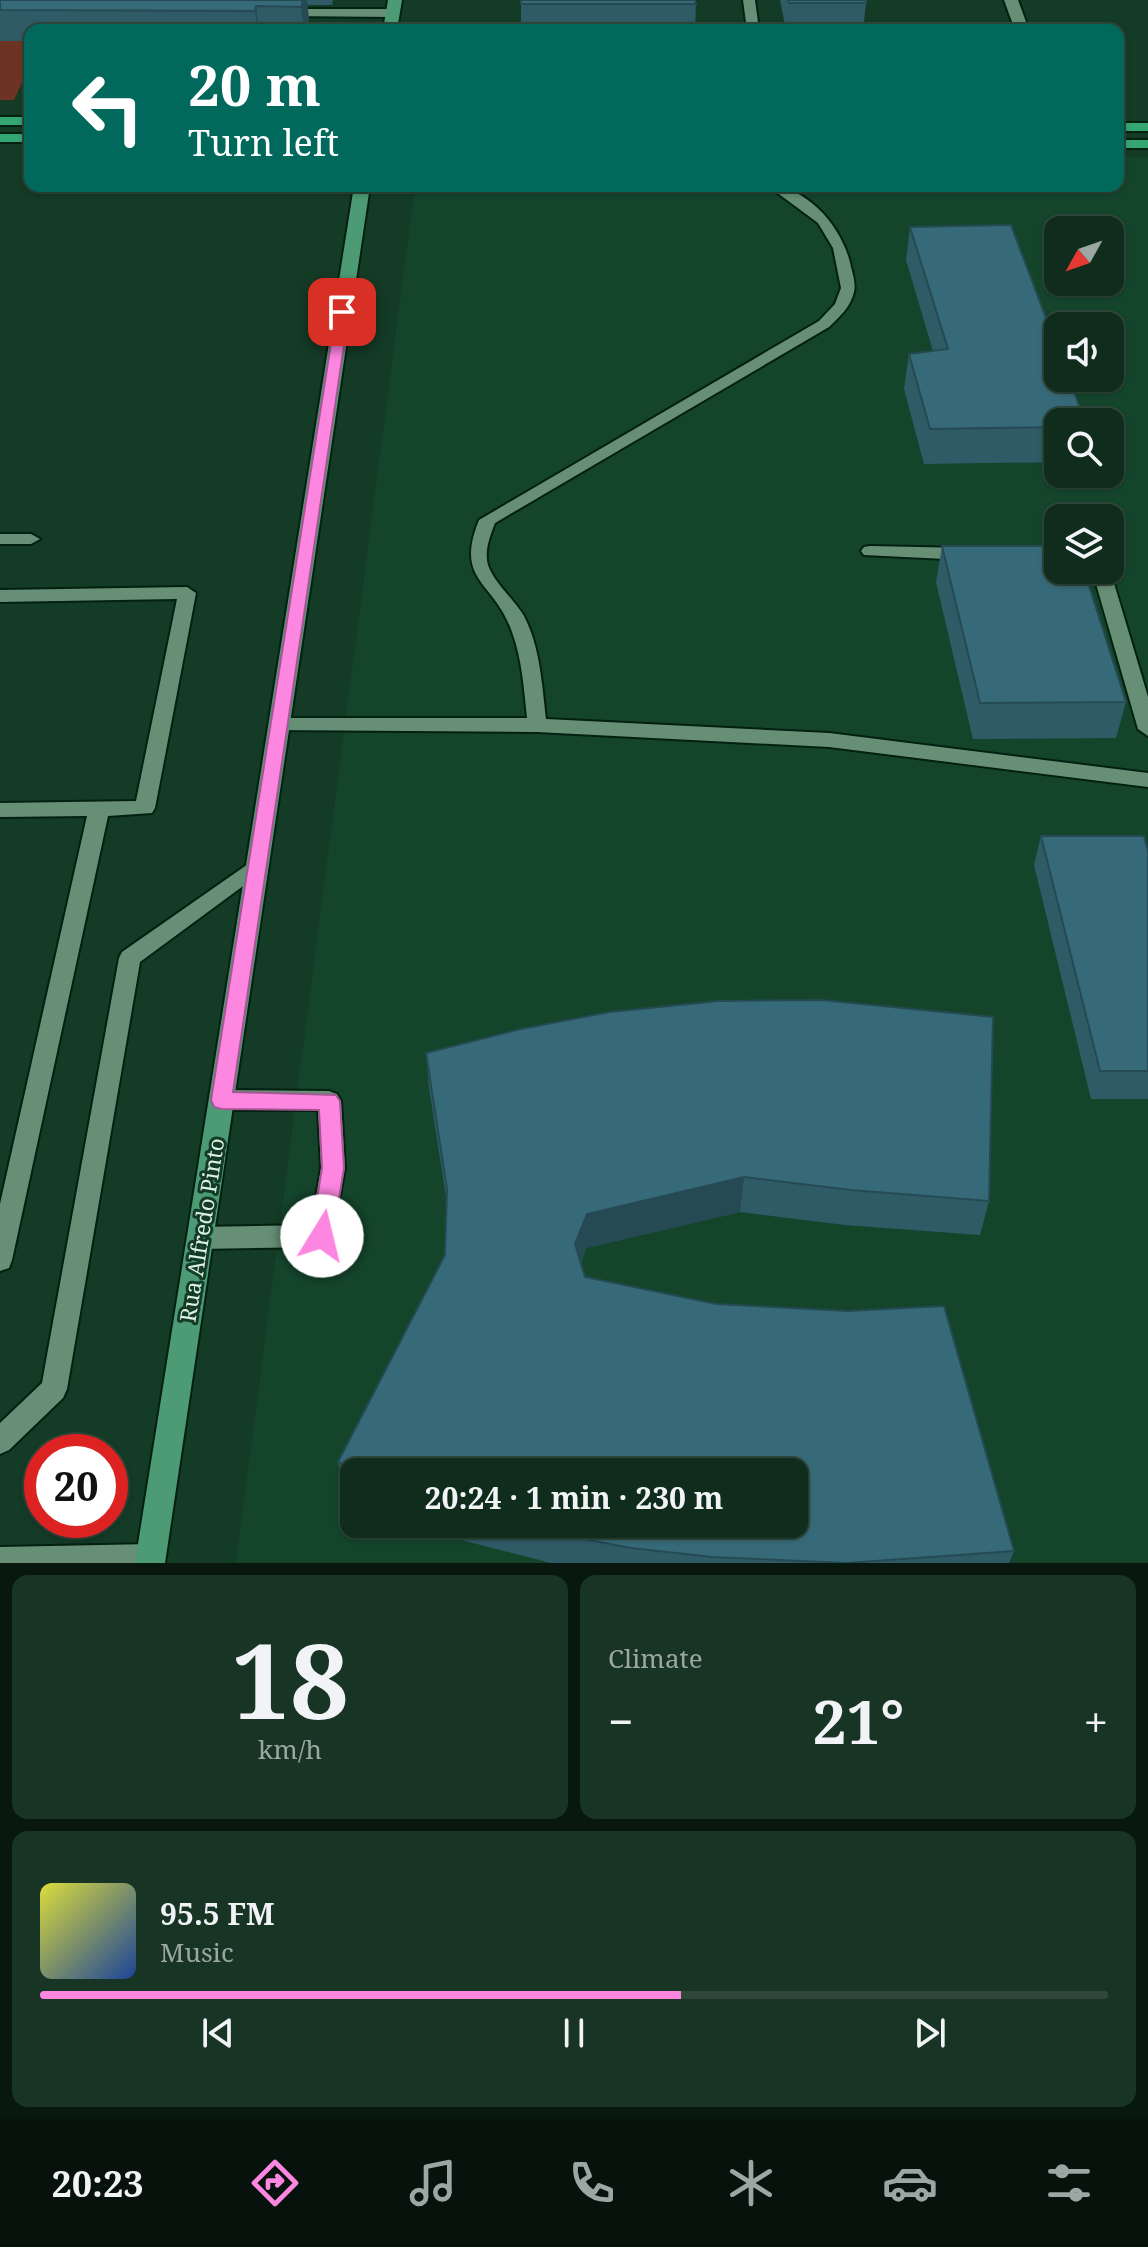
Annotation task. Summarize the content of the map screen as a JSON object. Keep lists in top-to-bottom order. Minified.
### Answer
{"streets":{"main road":["Rua Alfredo Pinto"]},"north":"bottom left","page":{"turn":["20 m","Turn left"],"limit":"20","trip":"20:24 · 1 min · 230 m","tile":[["18","km/h"],"Climate"],"heat":["−","21°","+"],"song":["95.5 FM","Music"],"tabs":"20:23"}}
